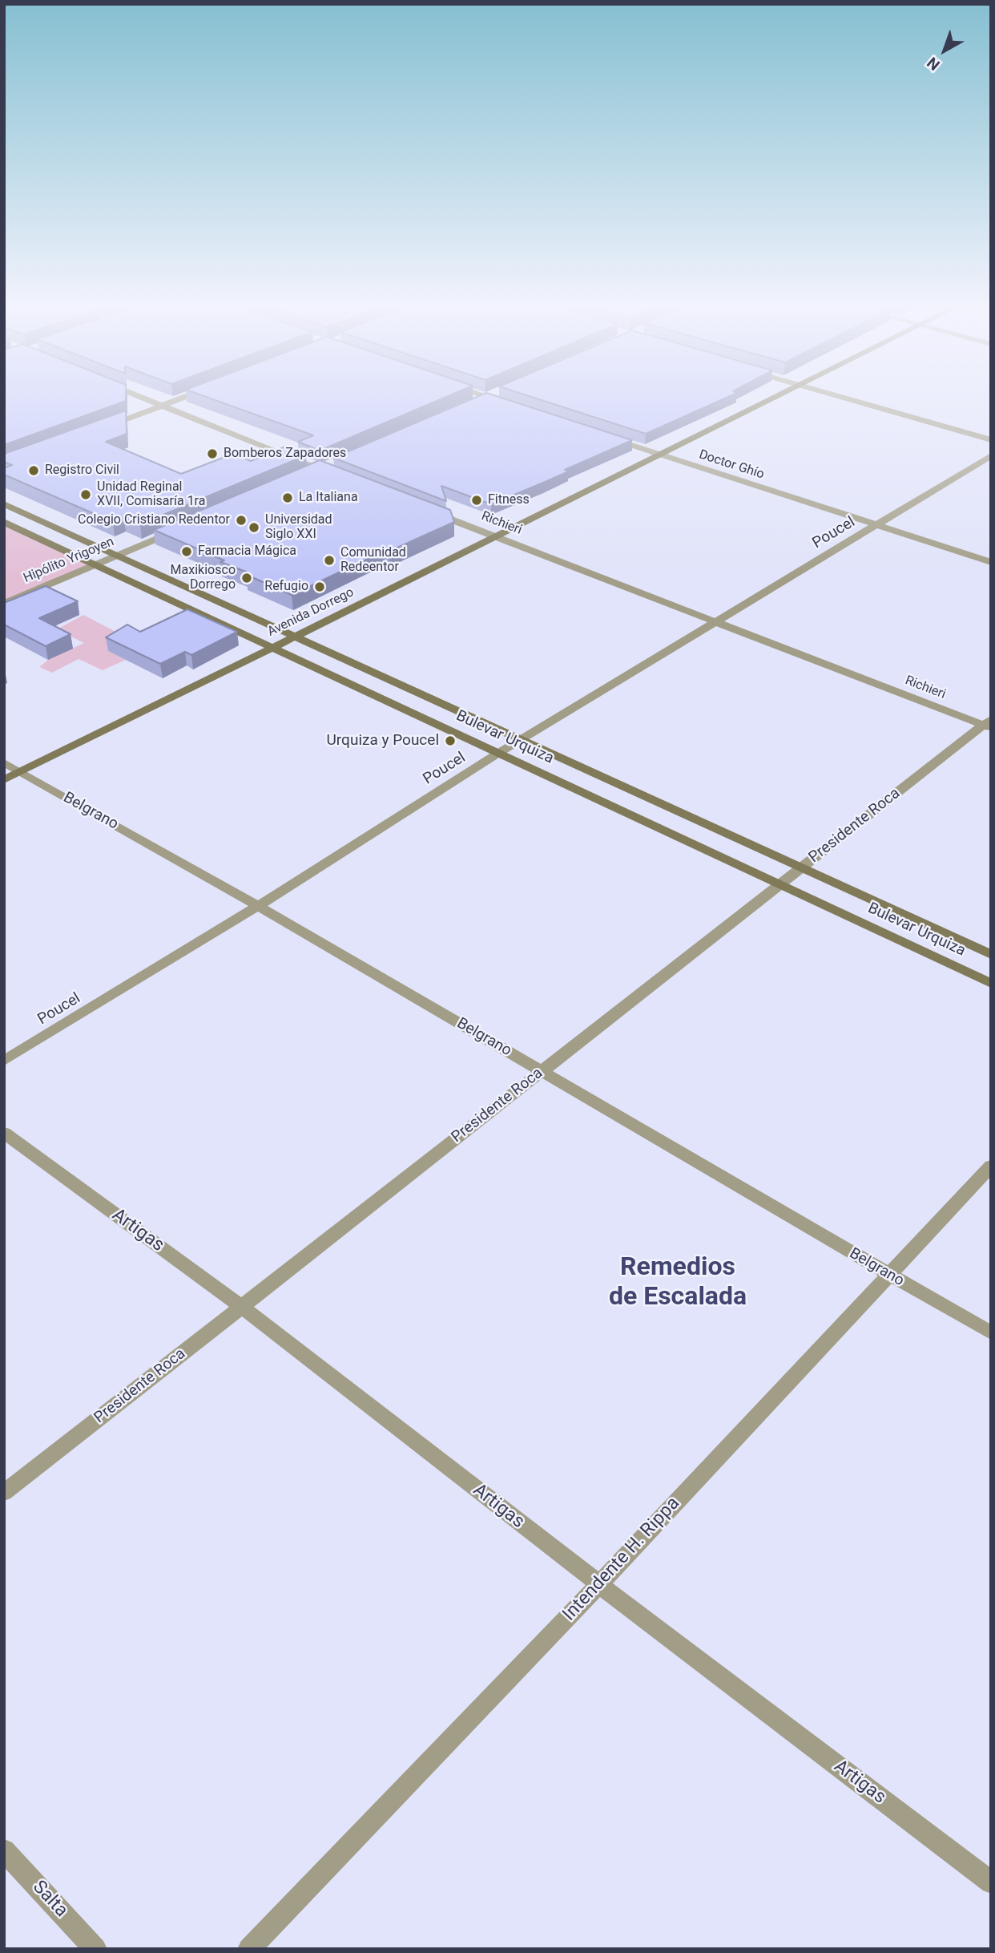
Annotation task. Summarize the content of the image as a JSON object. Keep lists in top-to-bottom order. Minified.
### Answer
{"streets":{"main road":["Avenida Dorrego","Bulevar Urquiza"],"street":["Doctor Ghío","Richieri","Poucel","Hipólito Yrigoyen","Belgrano","Presidente Roca","Artigas","Intendente H. Rippa","Salta"]},"crossings":[["Doctor Ghío","Poucel"],["Doctor Ghío","Avenida Dorrego"],["Richieri","Poucel"],["Richieri","Avenida Dorrego"],["Richieri","Presidente Roca"],["Poucel","Bulevar Urquiza"],["Poucel","Belgrano"],["Hipólito Yrigoyen","Bulevar Urquiza"],["Avenida Dorrego","Bulevar Urquiza"],["Avenida Dorrego","Belgrano"],["Bulevar Urquiza","Presidente Roca"],["Belgrano","Presidente Roca"],["Belgrano","Intendente H. Rippa"],["Presidente Roca","Artigas"],["Artigas","Intendente H. Rippa"]],"districts":["Remedios de Escalada"],"places":["Bomberos Zapadores","Registro Civil","Unidad Reginal XVII, Comisaría 1ra","La Italiana","Fitness","Colegio Cristiano Redentor","Universidad Siglo XXI","Farmacia Mágica","Comunidad Redeentor","Maxikiosco Dorrego","Refugio","Urquiza y Poucel"],"north":"bottom left"}
